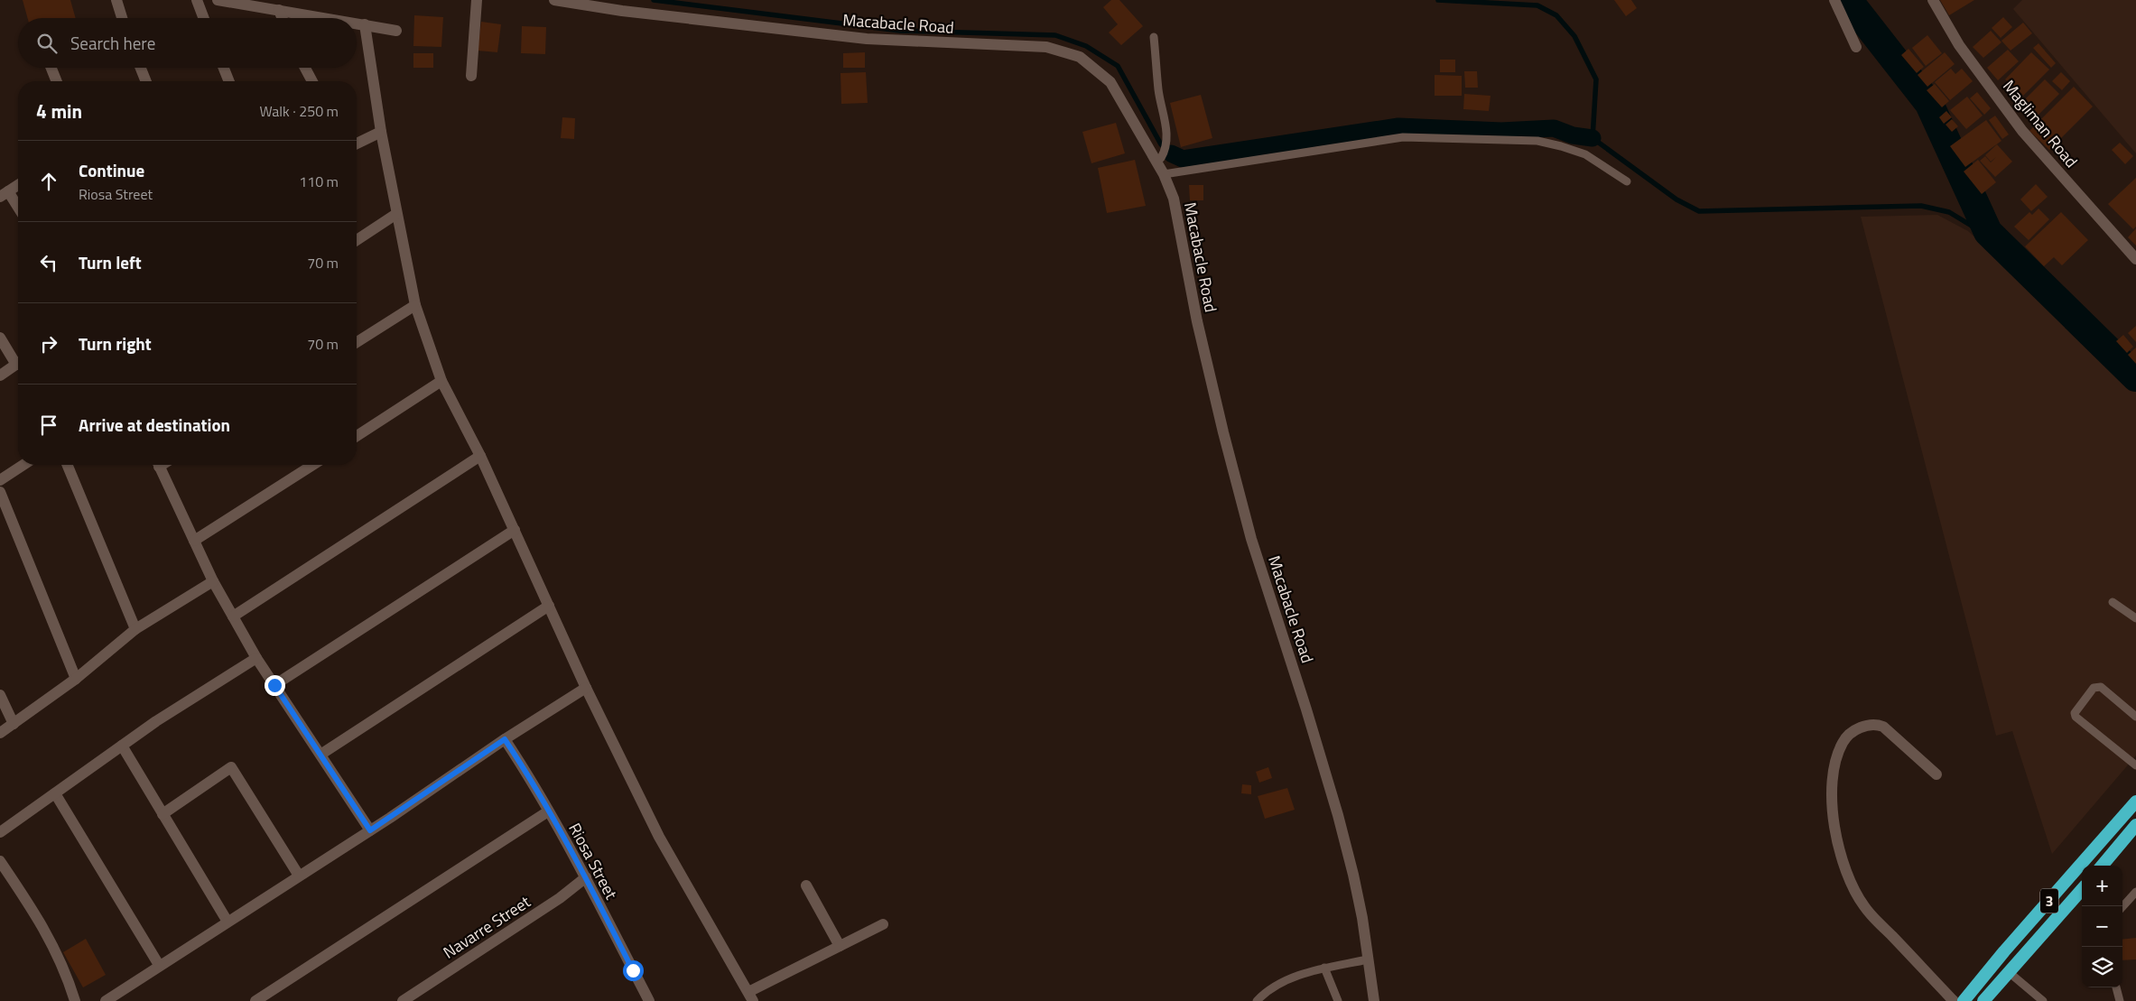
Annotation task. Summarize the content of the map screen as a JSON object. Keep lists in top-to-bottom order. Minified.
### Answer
{"streets":{"highway":["3"],"street":["Macabacle Road","Magliman Road","Riosa Street","Navarre Street"]},"crossings":[["Riosa Street","Navarre Street"]],"page":{"search":"Search here","heading":["4 min","Walk · 250 m"],"list":[["Continue","Riosa Street","110 m"],["Turn left","70 m"],["Turn right","70 m"],"Arrive at destination"],"map_buttons":["+","−"]}}
